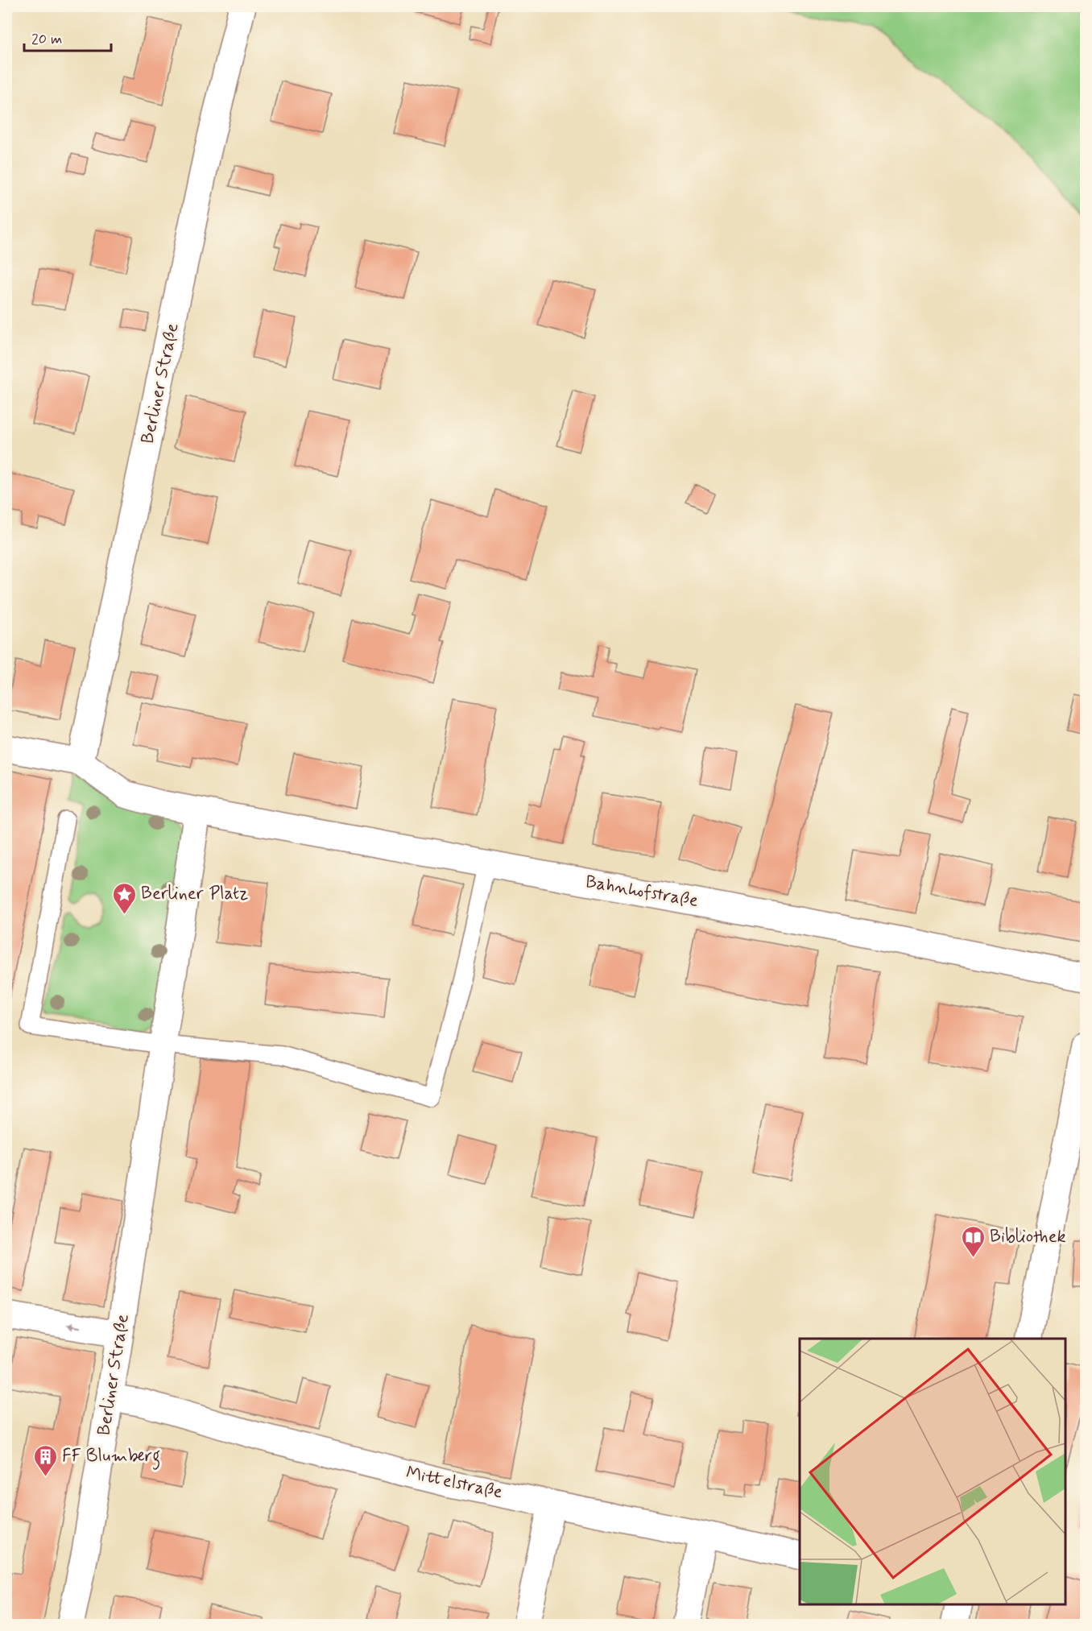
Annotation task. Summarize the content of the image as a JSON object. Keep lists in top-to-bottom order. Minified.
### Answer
{"streets":{"street":["Berliner Straße","Bahnhofstraße","Mittelstraße"]},"crossings":[["Berliner Straße","Bahnhofstraße"],["Berliner Straße","Mittelstraße"]],"places":{"place":["Berliner Platz"],"library":["Bibliothek"],"building":["FF Blumberg"]},"scale_bar":"20 m"}
